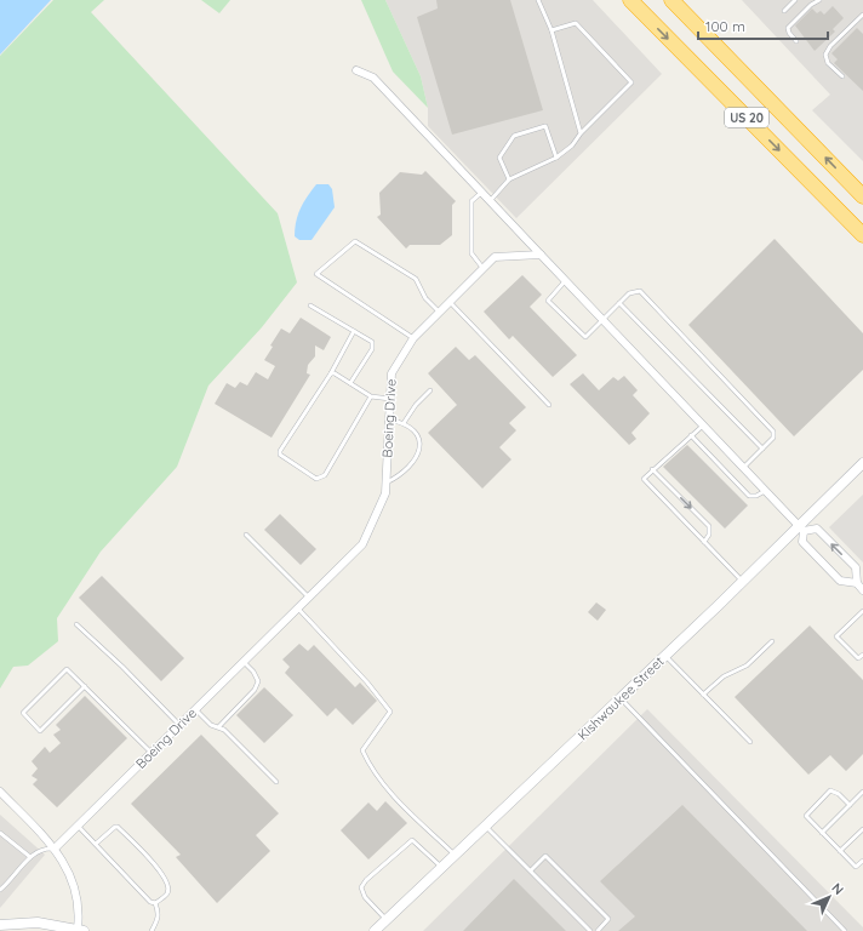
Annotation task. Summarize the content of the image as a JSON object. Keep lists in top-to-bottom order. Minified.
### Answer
{"streets":{"highway":["US 20"],"street":["Boeing Drive","Kishwaukee Street"]},"scale_bar":"100 m","north":"top right"}
